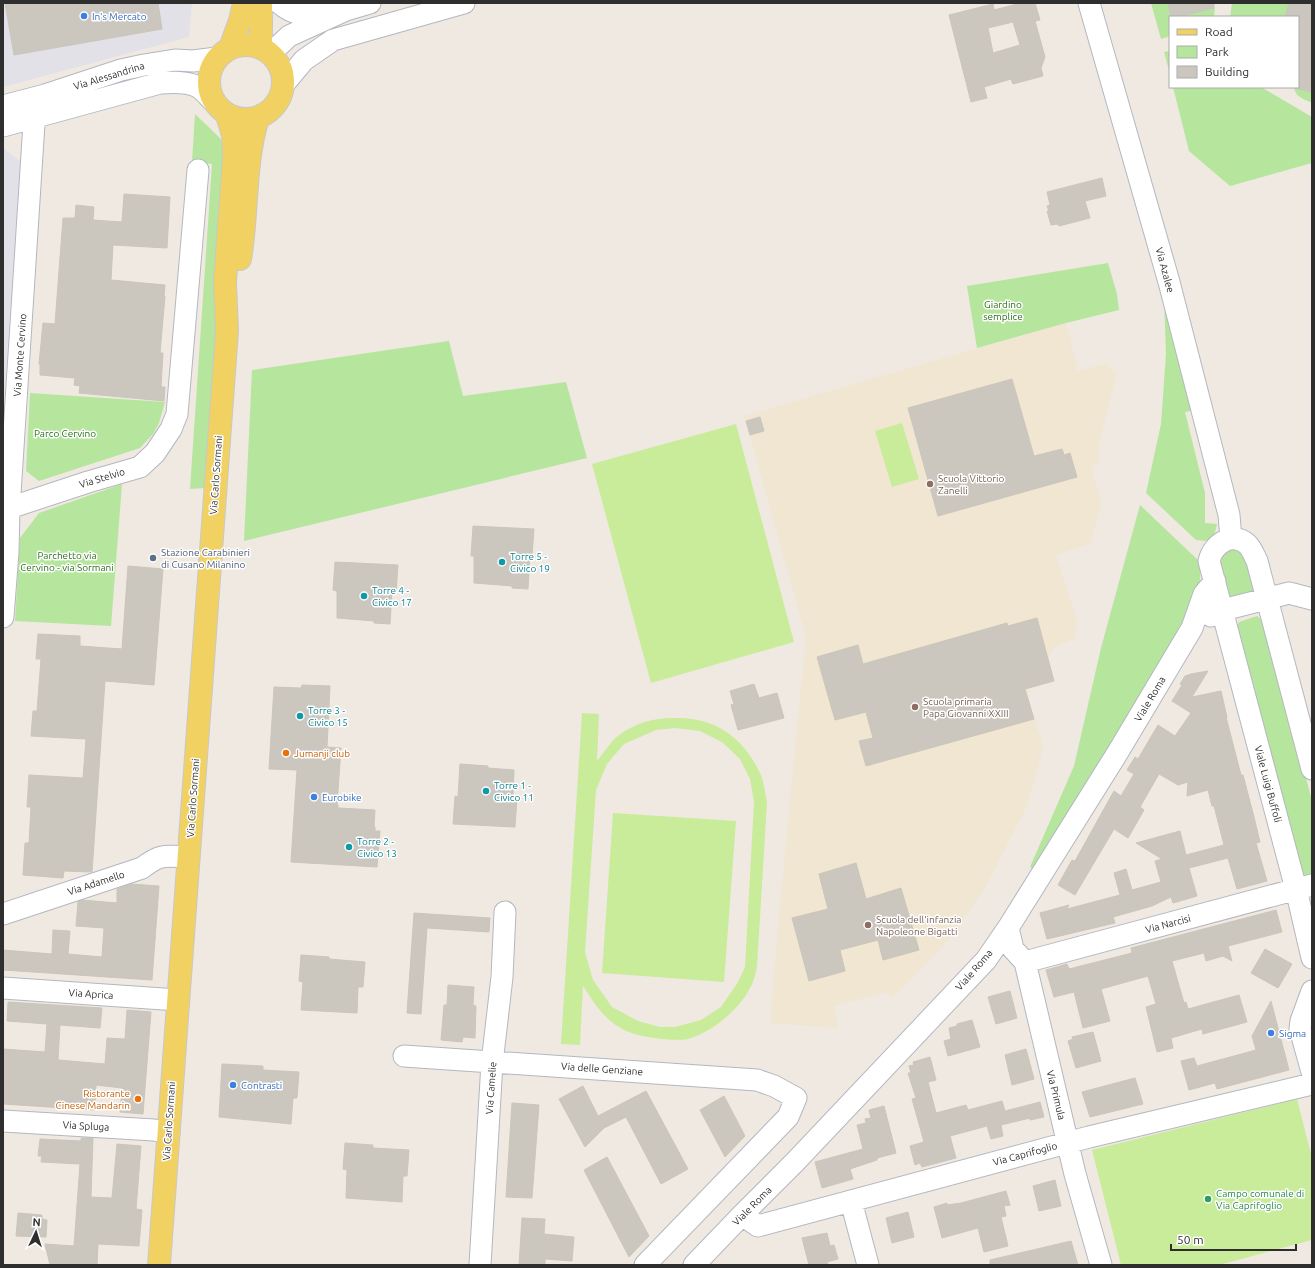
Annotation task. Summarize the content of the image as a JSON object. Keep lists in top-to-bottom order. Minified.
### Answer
{"streets":{"main road":["Via Carlo Sormani"],"street":["Via Alessandrina","Via Azalee","Via Monte Cervino","Via Stelvio","Viale Roma","Viale Luigi Buffoli","Via Adamello","Via Narcisi","Via Aprica","Via delle Genziane","Via Camelie","Via Primula","Via Spluga","Via Caprifoglio"]},"crossings":[["Via Alessandrina","Via Monte Cervino"],["Via Alessandrina","Via Carlo Sormani"],["Via Azalee","Viale Luigi Buffoli"],["Via Monte Cervino","Via Stelvio"],["Via Carlo Sormani","Via Adamello"],["Via Carlo Sormani","Via Aprica"],["Via Carlo Sormani","Via Spluga"],["Viale Roma","Viale Luigi Buffoli"],["Viale Roma","Via Primula"],["Viale Roma","Via Caprifoglio"],["Viale Luigi Buffoli","Via Narcisi"],["Via Narcisi","Via Primula"],["Via delle Genziane","Via Camelie"],["Via Primula","Via Caprifoglio"]],"parks":["Giardino semplice","Parco Cervino","Parchetto via Cervino - via Sormani"],"places":["In's Mercato","Scuola Vittorio Zanelli","Stazione Carabinieri di Cusano Milanino","Torre 5 - Civico 19","Torre 4 - Civico 17","Scuola primaria Papa Giovanni XXIII","Torre 3 - Civico 15","Jumanji club","Torre 1 - Civico 11","Eurobike","Torre 2 - Civico 13","Scuola dell'infanzia Napoleone Bigatti","Sigma","Contrasti","Ristorante Cinese Mandarin","Campo comunale di Via Caprifoglio"],"legend":["Road","Park","Building"],"scale_bar":"50 m","north":"top"}
